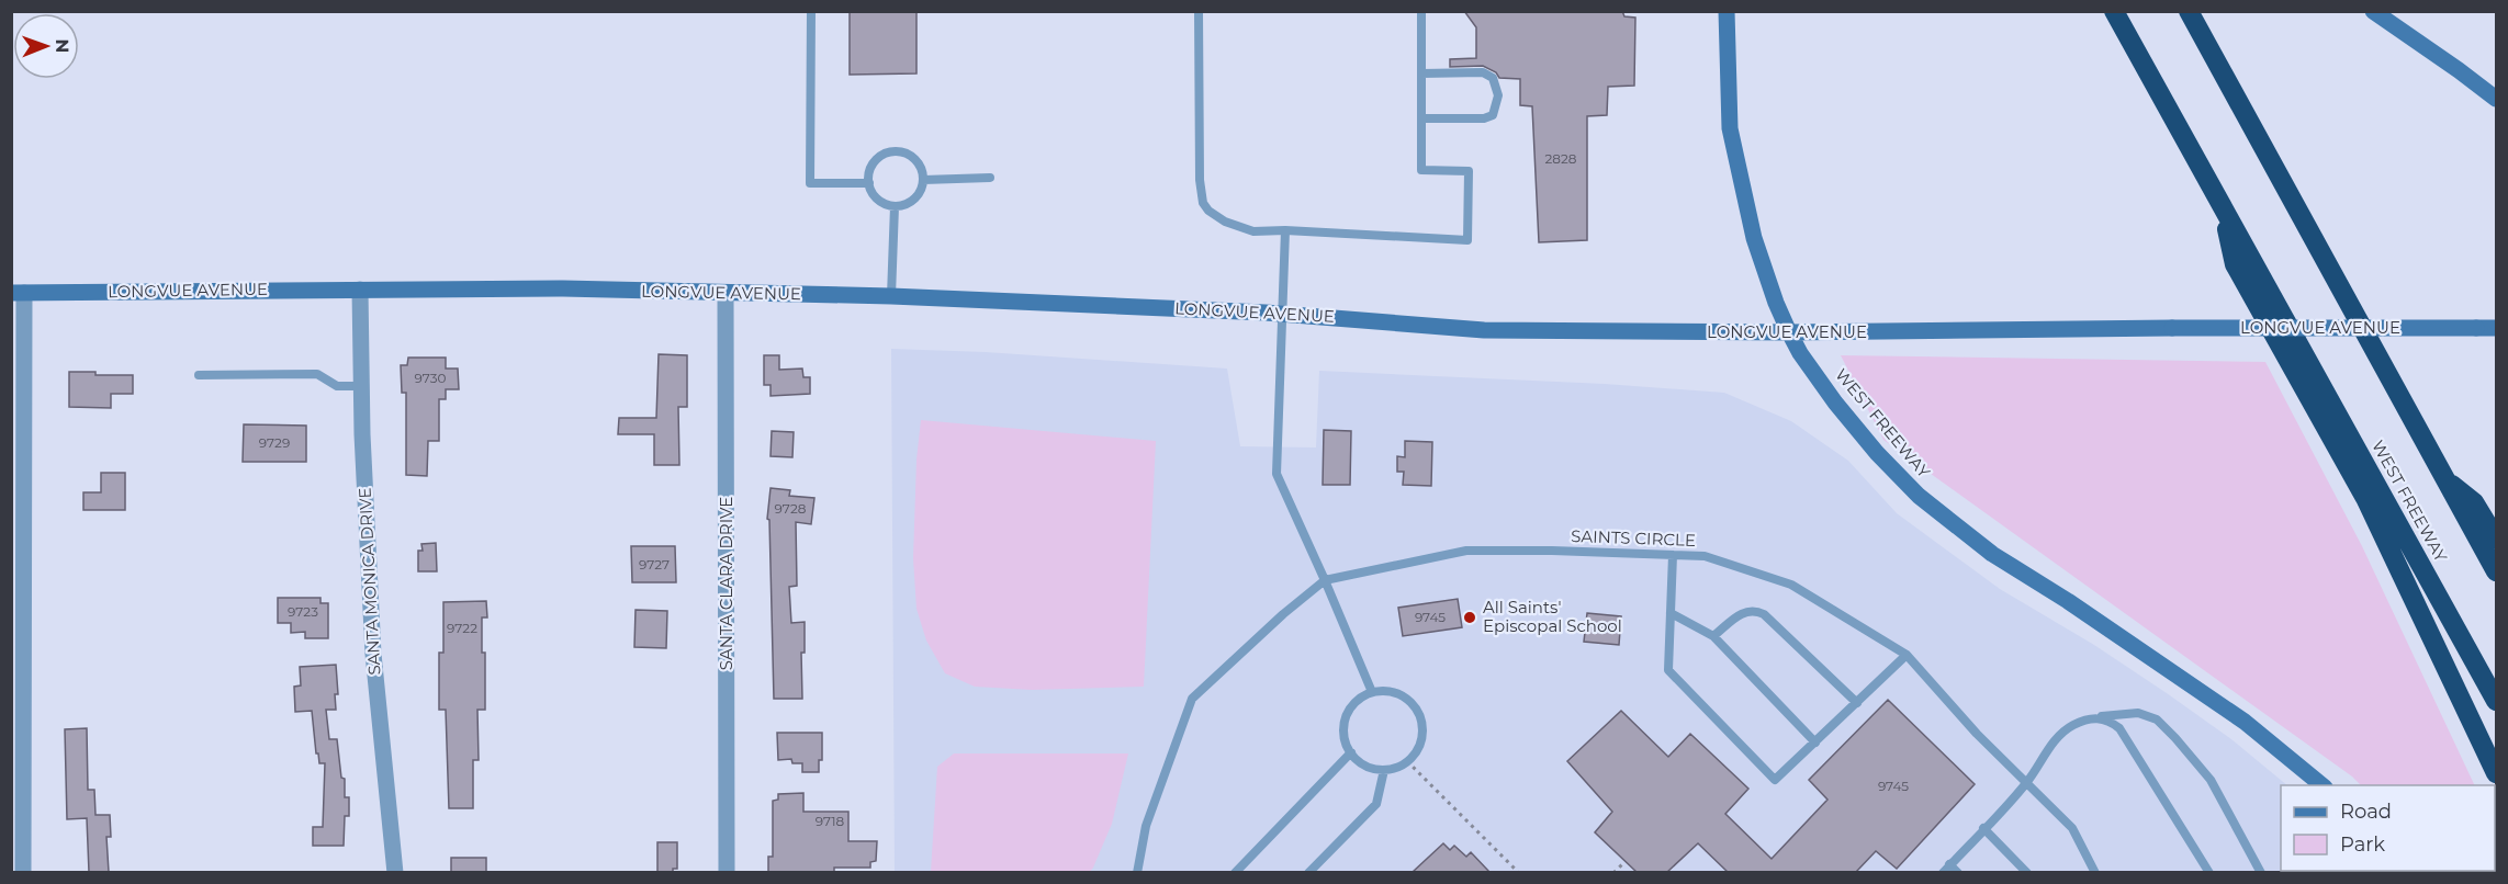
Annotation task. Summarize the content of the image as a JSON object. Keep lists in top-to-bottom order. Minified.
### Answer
{"streets":{"highway":["WEST FREEWAY"],"main road":["LONGVUE AVENUE"],"street":["SANTA MONICA DRIVE","SANTA CLARA DRIVE"],"lane":["SAINTS CIRCLE"]},"crossings":[["LONGVUE AVENUE","WEST FREEWAY"],["LONGVUE AVENUE","SANTA MONICA DRIVE"],["LONGVUE AVENUE","SANTA CLARA DRIVE"]],"places":["All Saints' Episcopal School"],"house_numbers":["2828","9730","9729","9728","9727","9723","9745","9722","9745","9718"],"legend":["Road","Park"],"north":"right"}
